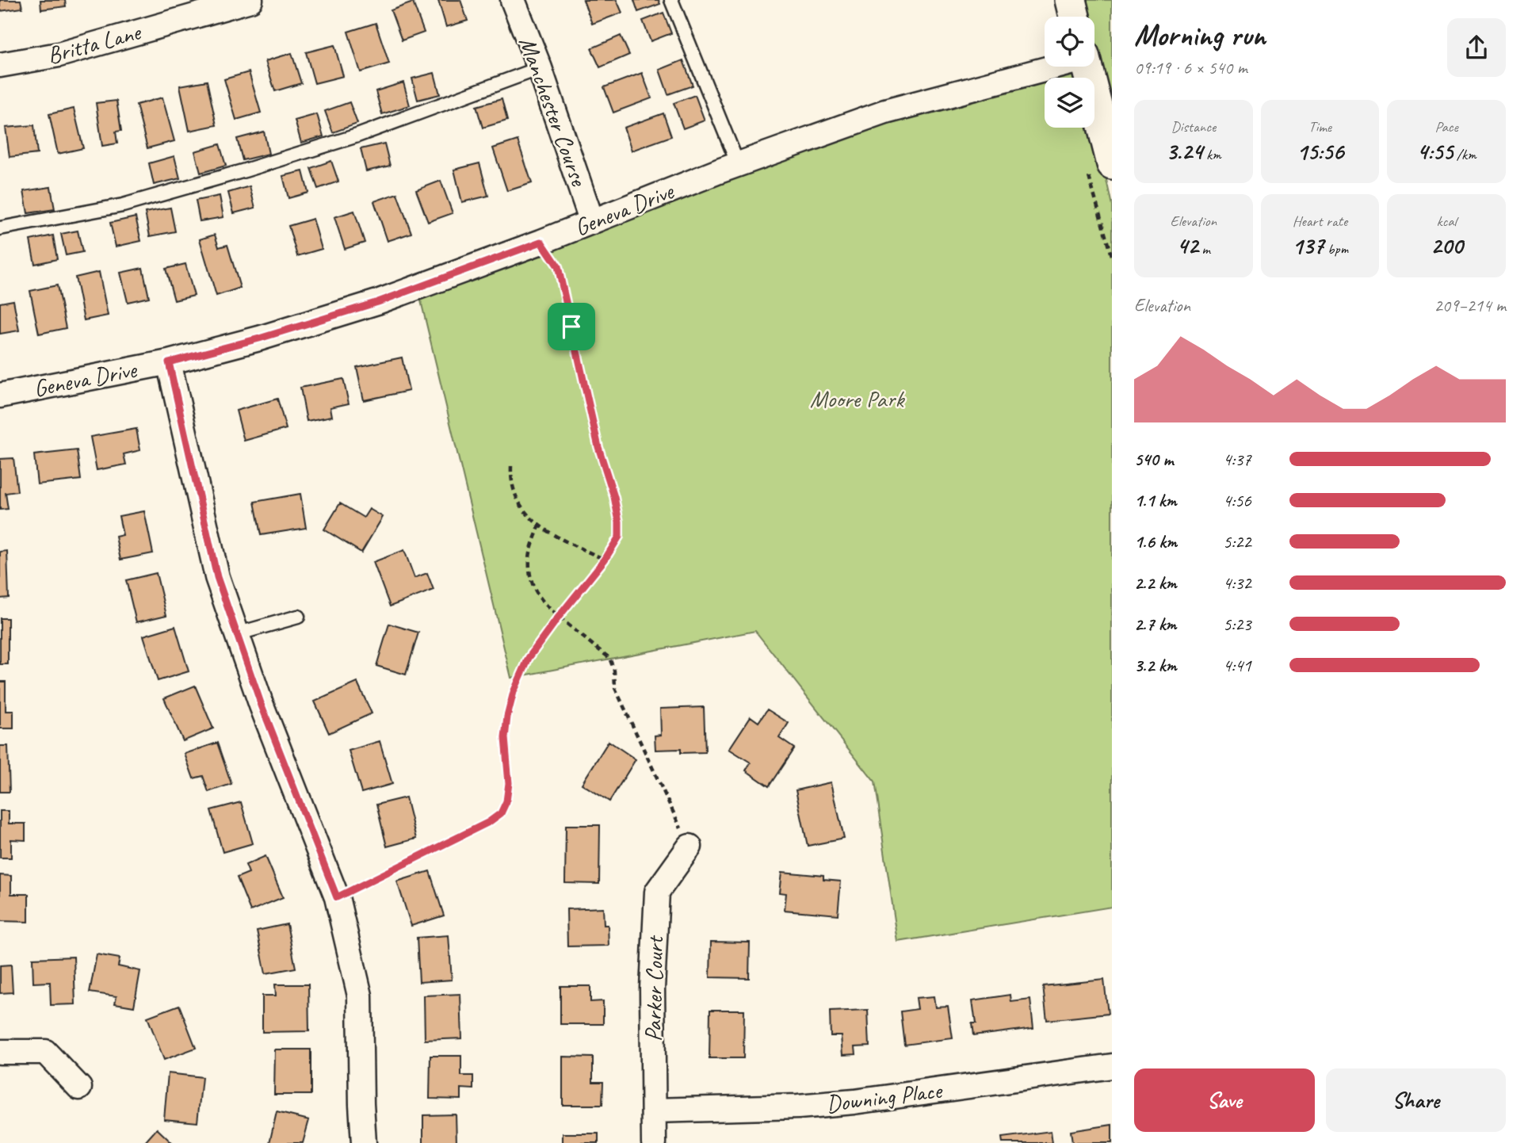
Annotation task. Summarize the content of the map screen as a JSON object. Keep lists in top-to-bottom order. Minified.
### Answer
{"streets":{"street":["Britta Lane","Manchester Course","Geneva Drive","Parker Court","Downing Place"]},"crossings":[["Manchester Course","Geneva Drive"],["Parker Court","Downing Place"]],"parks":["Moore Park"],"page":{"heading":["Morning run","09:19 · 6 × 540 m"],"stats":[["Distance","3.24 km"],["Time","15:56"],["Pace","4:55 /km"],["Elevation","42 m"],["Heart rate","137 bpm"],["kcal","200"]],"chart":["Elevation","209–214 m"],"list":[{"name":"540 m","note":"4:37"},{"name":"1.1 km","note":"4:56"},{"name":"1.6 km","note":"5:22"},{"name":"2.2 km","note":"4:32"},{"name":"2.7 km","note":"5:23"},{"name":"3.2 km","note":"4:41"}],"buttons":["Save","Share"]}}
